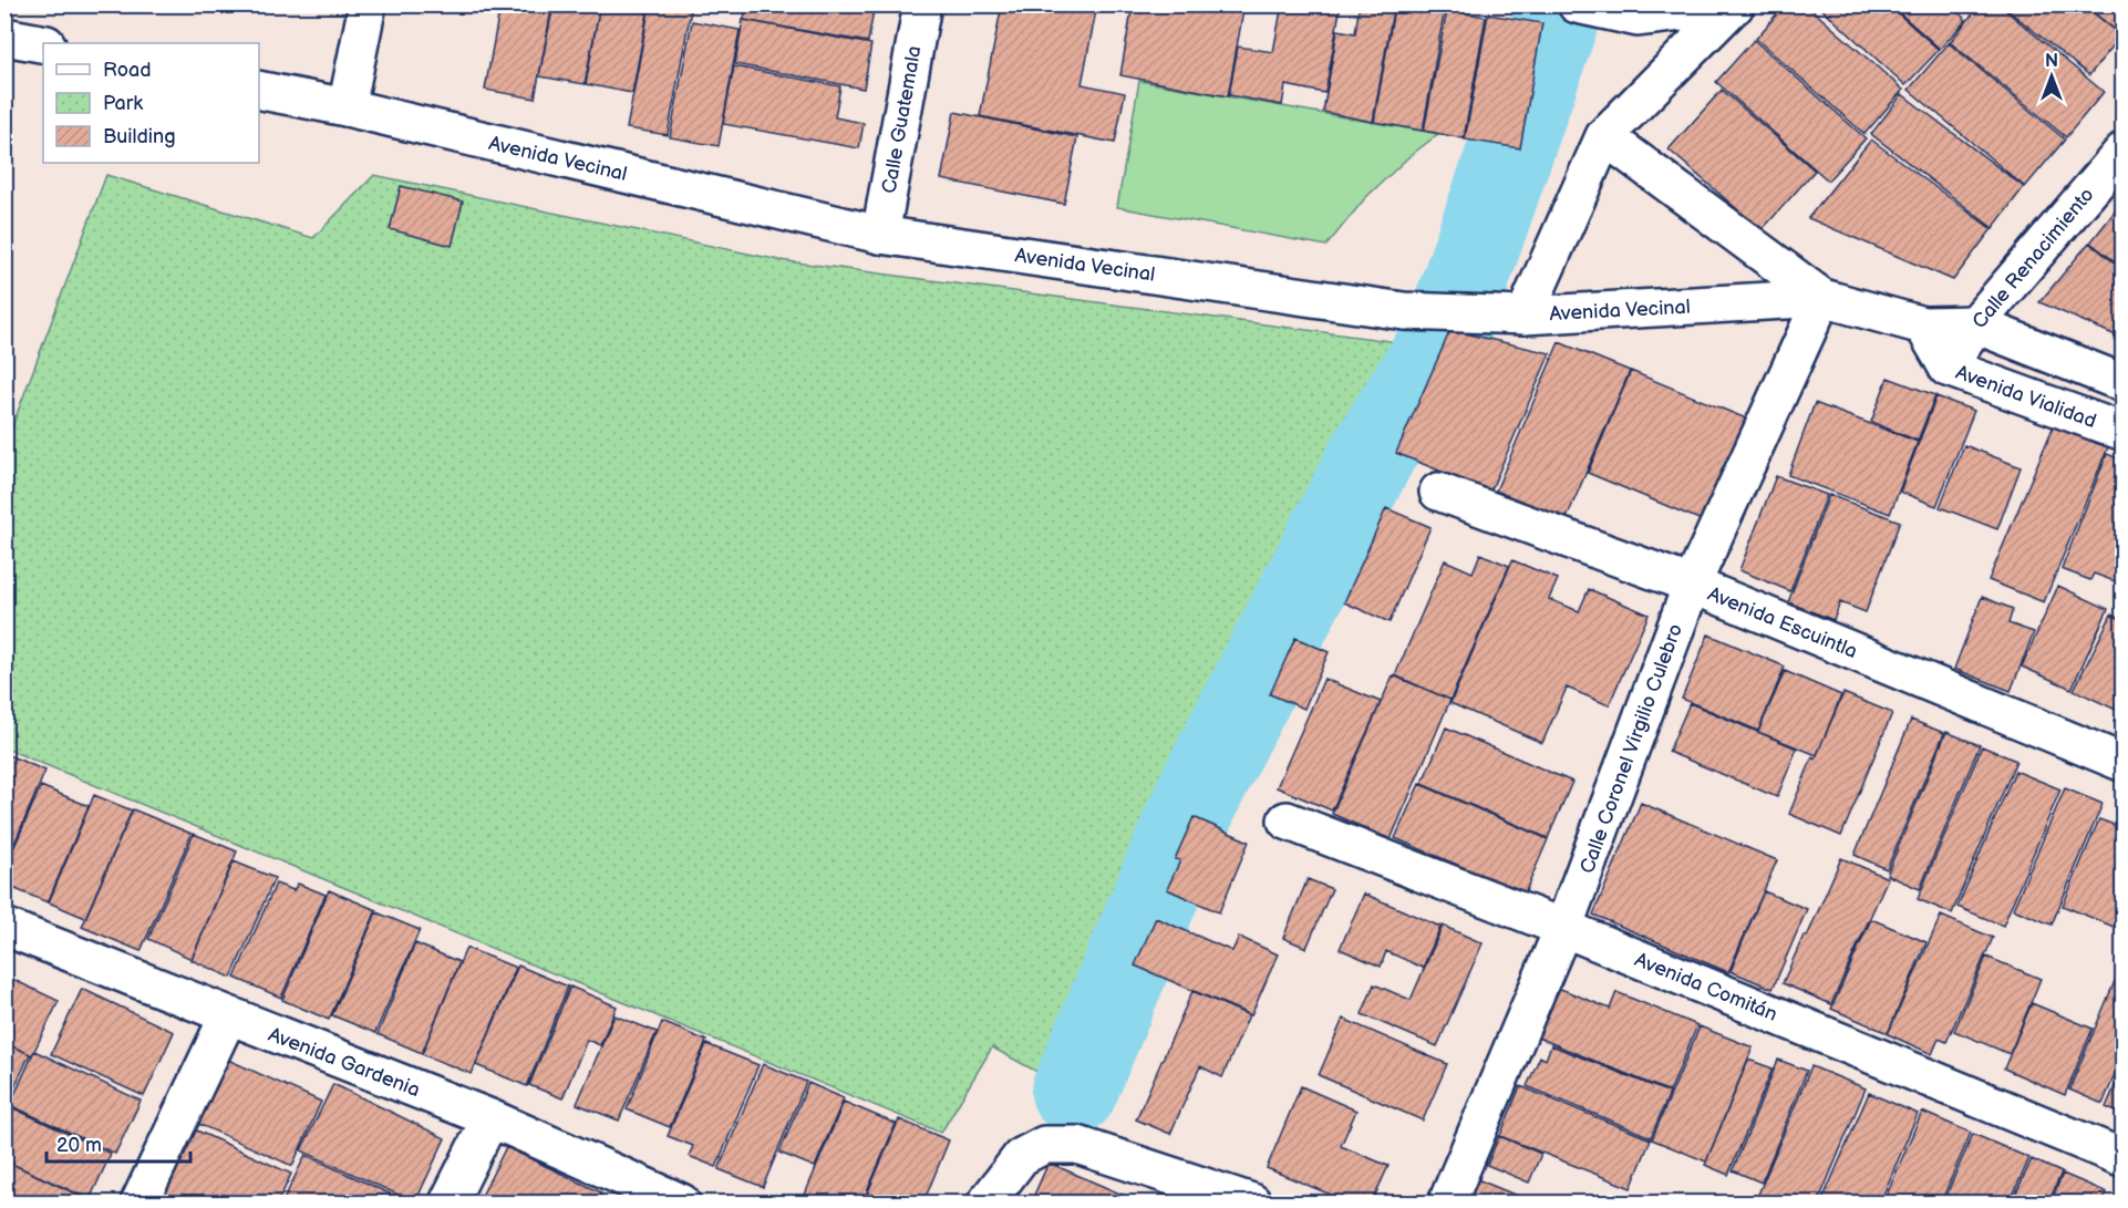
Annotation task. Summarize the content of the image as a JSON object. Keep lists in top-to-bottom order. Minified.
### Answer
{"streets":{"street":["Calle Guatemala","Avenida Vecinal","Calle Renacimiento","Avenida Vialidad","Avenida Escuintla","Calle Coronel Virgilio Culebro","Avenida Comitán","Avenida Gardenia"]},"crossings":[["Calle Guatemala","Avenida Vecinal"],["Avenida Vecinal","Avenida Vialidad"],["Avenida Vecinal","Calle Coronel Virgilio Culebro"],["Calle Renacimiento","Avenida Vialidad"],["Avenida Escuintla","Calle Coronel Virgilio Culebro"],["Calle Coronel Virgilio Culebro","Avenida Comitán"]],"legend":["Road","Park","Building"],"scale_bar":"20 m","north":"top"}
